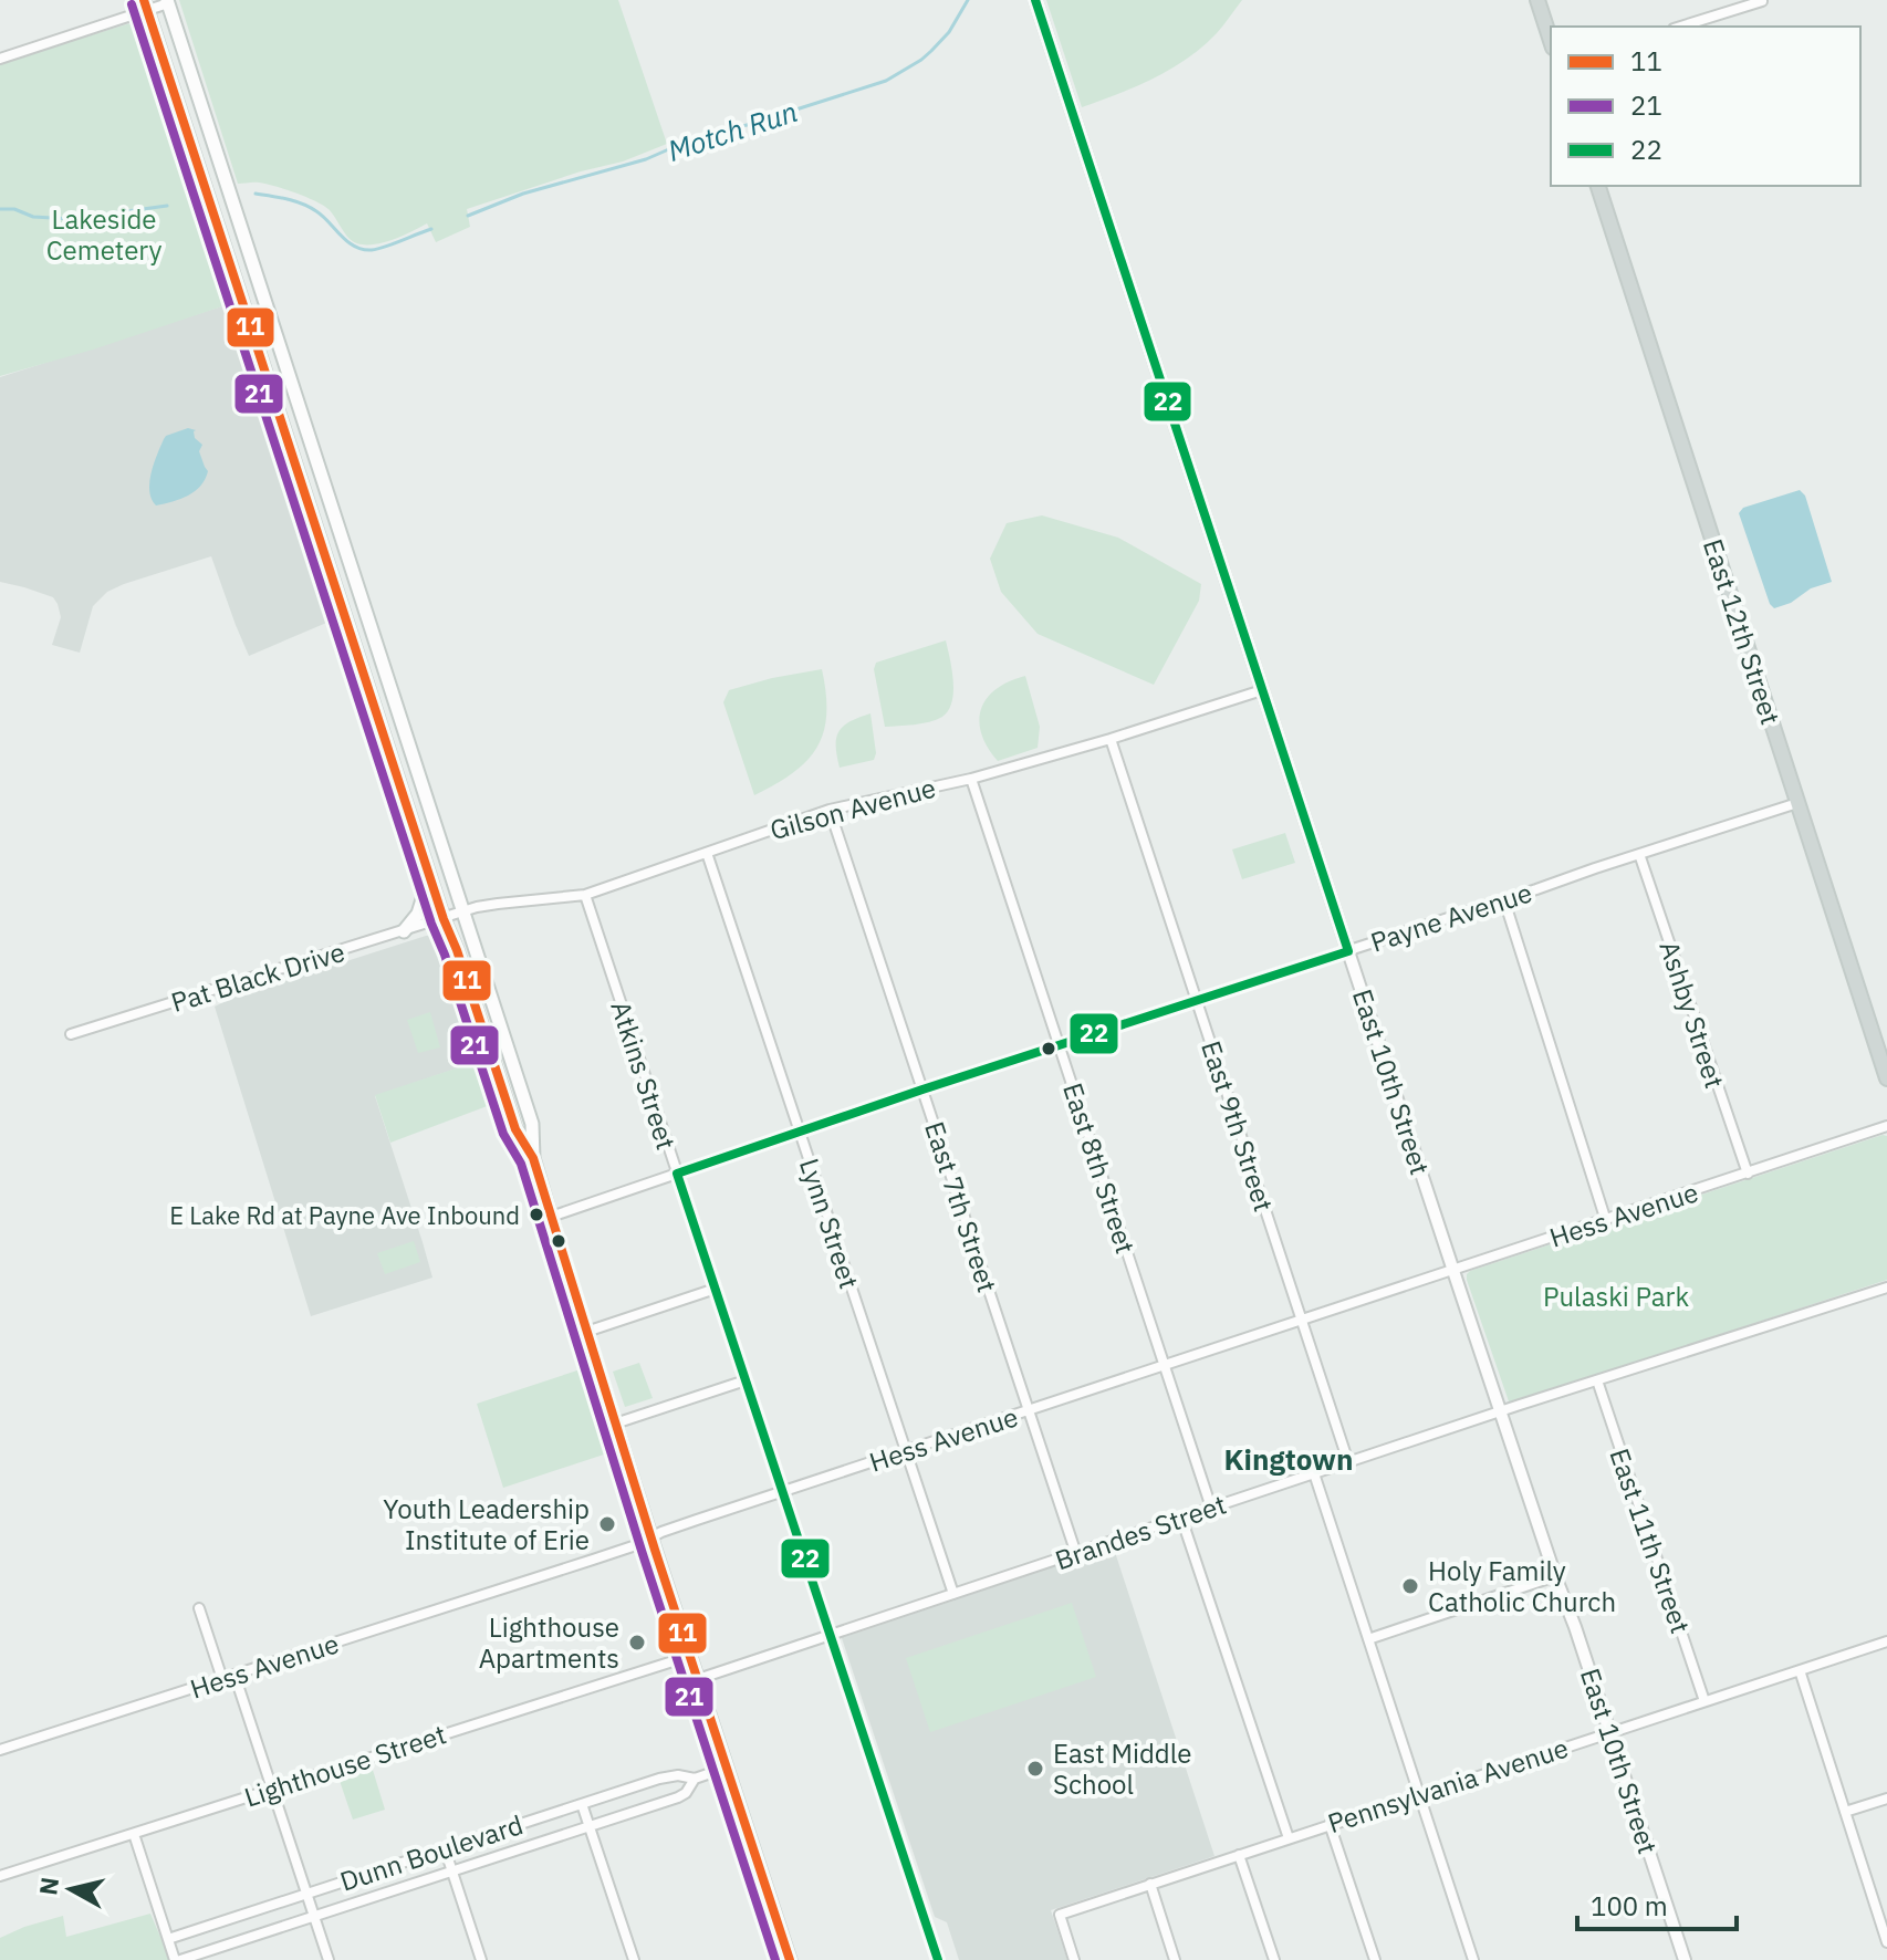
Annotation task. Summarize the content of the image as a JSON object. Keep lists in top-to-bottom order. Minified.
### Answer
{"streets":{"main road":["East 12th Street"],"street":["Gilson Avenue","Payne Avenue","Pat Black Drive","Ashby Street","Atkins Street","East 10th Street","East 9th Street","East 8th Street","East 7th Street","Hess Avenue","Lynn Street","Brandes Street","East 11th Street","Lighthouse Street","Pennsylvania Avenue","Dunn Boulevard"]},"crossings":[["East 12th Street","Payne Avenue"],["Gilson Avenue","Pat Black Drive"],["Gilson Avenue","Atkins Street"],["Gilson Avenue","East 10th Street"],["Gilson Avenue","East 9th Street"],["Gilson Avenue","East 8th Street"],["Gilson Avenue","East 7th Street"],["Gilson Avenue","Lynn Street"],["Payne Avenue","Ashby Street"],["Payne Avenue","Atkins Street"],["Payne Avenue","East 10th Street"],["Payne Avenue","East 9th Street"],["Payne Avenue","East 8th Street"],["Payne Avenue","East 7th Street"],["Payne Avenue","Lynn Street"],["Ashby Street","Hess Avenue"],["Atkins Street","Hess Avenue"],["Atkins Street","Brandes Street"],["East 10th Street","Hess Avenue"],["East 10th Street","Brandes Street"],["East 10th Street","Pennsylvania Avenue"],["East 9th Street","Hess Avenue"],["East 9th Street","Brandes Street"],["East 8th Street","Hess Avenue"],["East 8th Street","Brandes Street"],["East 7th Street","Hess Avenue"],["East 7th Street","Brandes Street"],["Hess Avenue","Lynn Street"],["Lynn Street","Brandes Street"],["Brandes Street","East 11th Street"],["East 11th Street","Pennsylvania Avenue"]],"districts":["Kingtown"],"water":["Motch Run"],"parks":["Lakeside Cemetery","Pulaski Park"],"places":["E Lake Rd at Payne Ave Inbound","Youth Leadership Institute of Erie","Holy Family Catholic Church","Lighthouse Apartments","East Middle School"],"lines":["transit line 11","transit line 22","transit line 21"],"legend":["11","21","22"],"scale_bar":"100 m","north":"left"}
